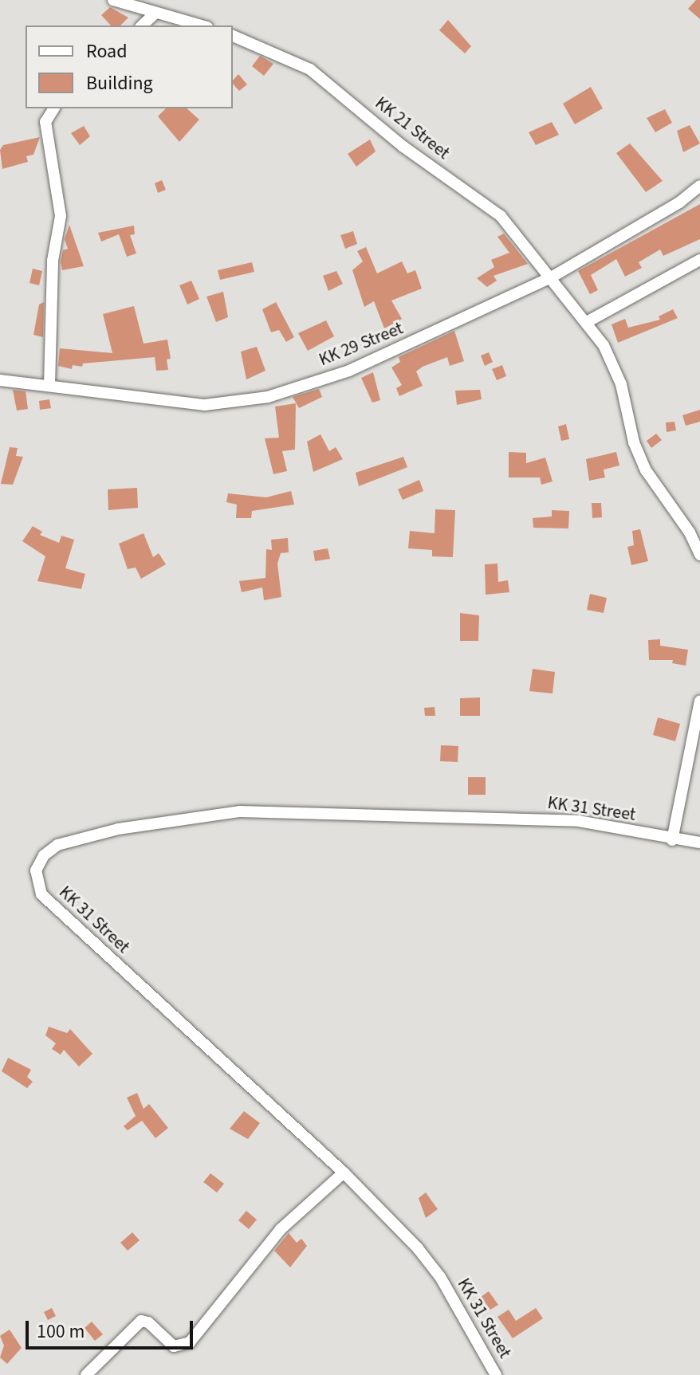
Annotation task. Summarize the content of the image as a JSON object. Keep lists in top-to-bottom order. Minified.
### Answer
{"streets":{"street":["KK 21 Street","KK 29 Street","KK 31 Street"]},"crossings":[["KK 21 Street","KK 29 Street"]],"legend":["Road","Building"],"scale_bar":"100 m"}
